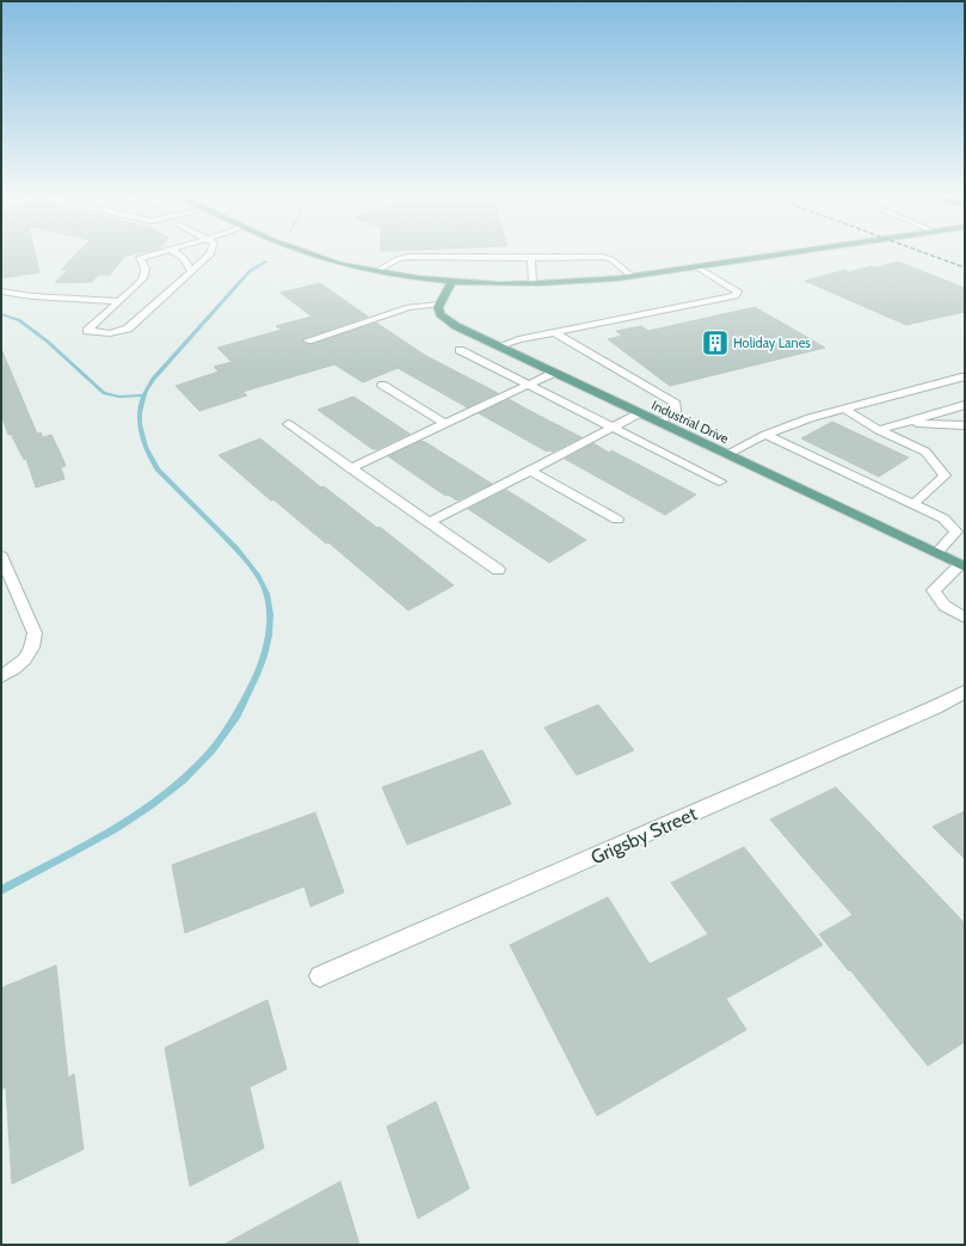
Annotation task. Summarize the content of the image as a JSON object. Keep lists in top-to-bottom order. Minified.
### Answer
{"streets":{"main road":["Industrial Drive"],"street":["Grigsby Street"]},"places":{"building":["Holiday Lanes"]}}
